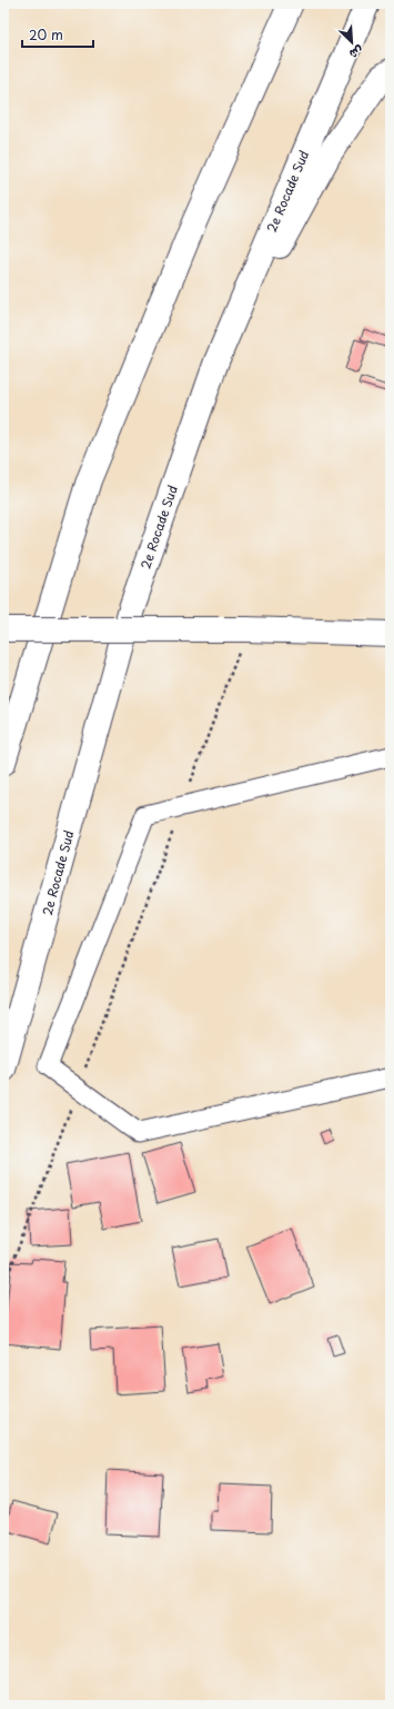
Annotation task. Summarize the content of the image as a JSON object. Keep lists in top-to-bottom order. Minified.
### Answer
{"streets":{"main road":["2e Rocade Sud"]},"scale_bar":"20 m","north":"bottom right"}
